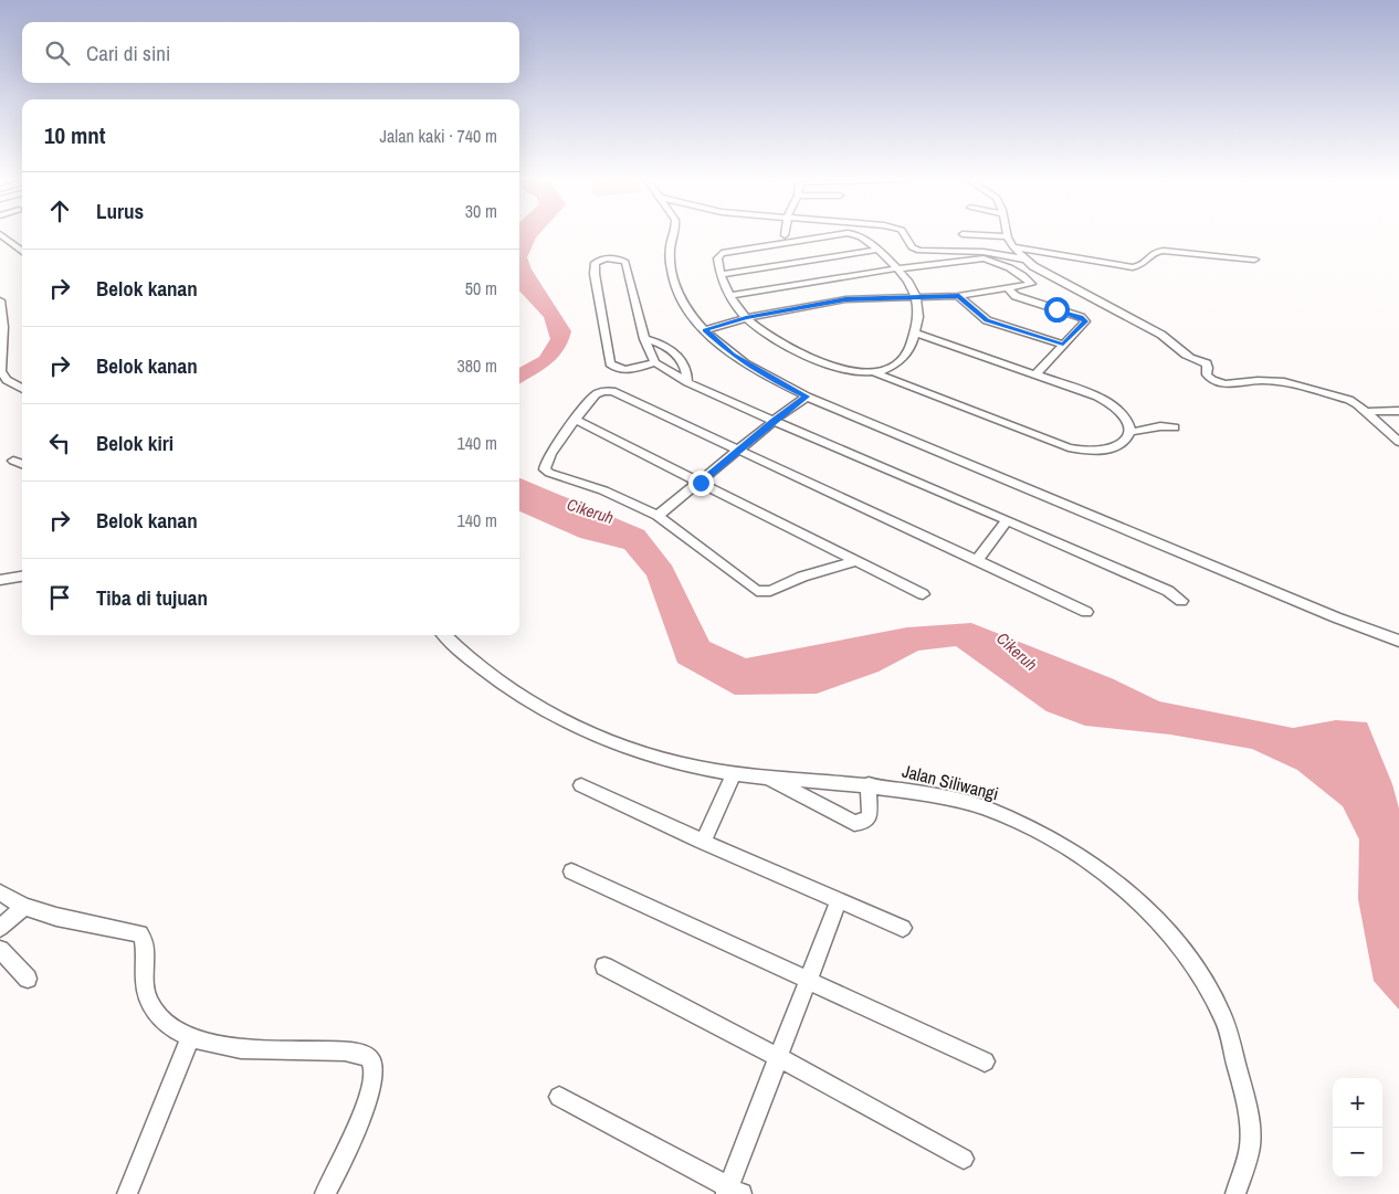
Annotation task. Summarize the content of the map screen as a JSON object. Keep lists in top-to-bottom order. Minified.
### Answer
{"streets":{"street":["Jalan Siliwangi"]},"water":["Cikeruh"],"page":{"search":"Cari di sini","heading":["10 mnt","Jalan kaki · 740 m"],"list":[["Lurus","30 m"],["Belok kanan","50 m"],["Belok kanan","380 m"],["Belok kiri","140 m"],["Belok kanan","140 m"],"Tiba di tujuan"],"map_buttons":["+","−"]}}
